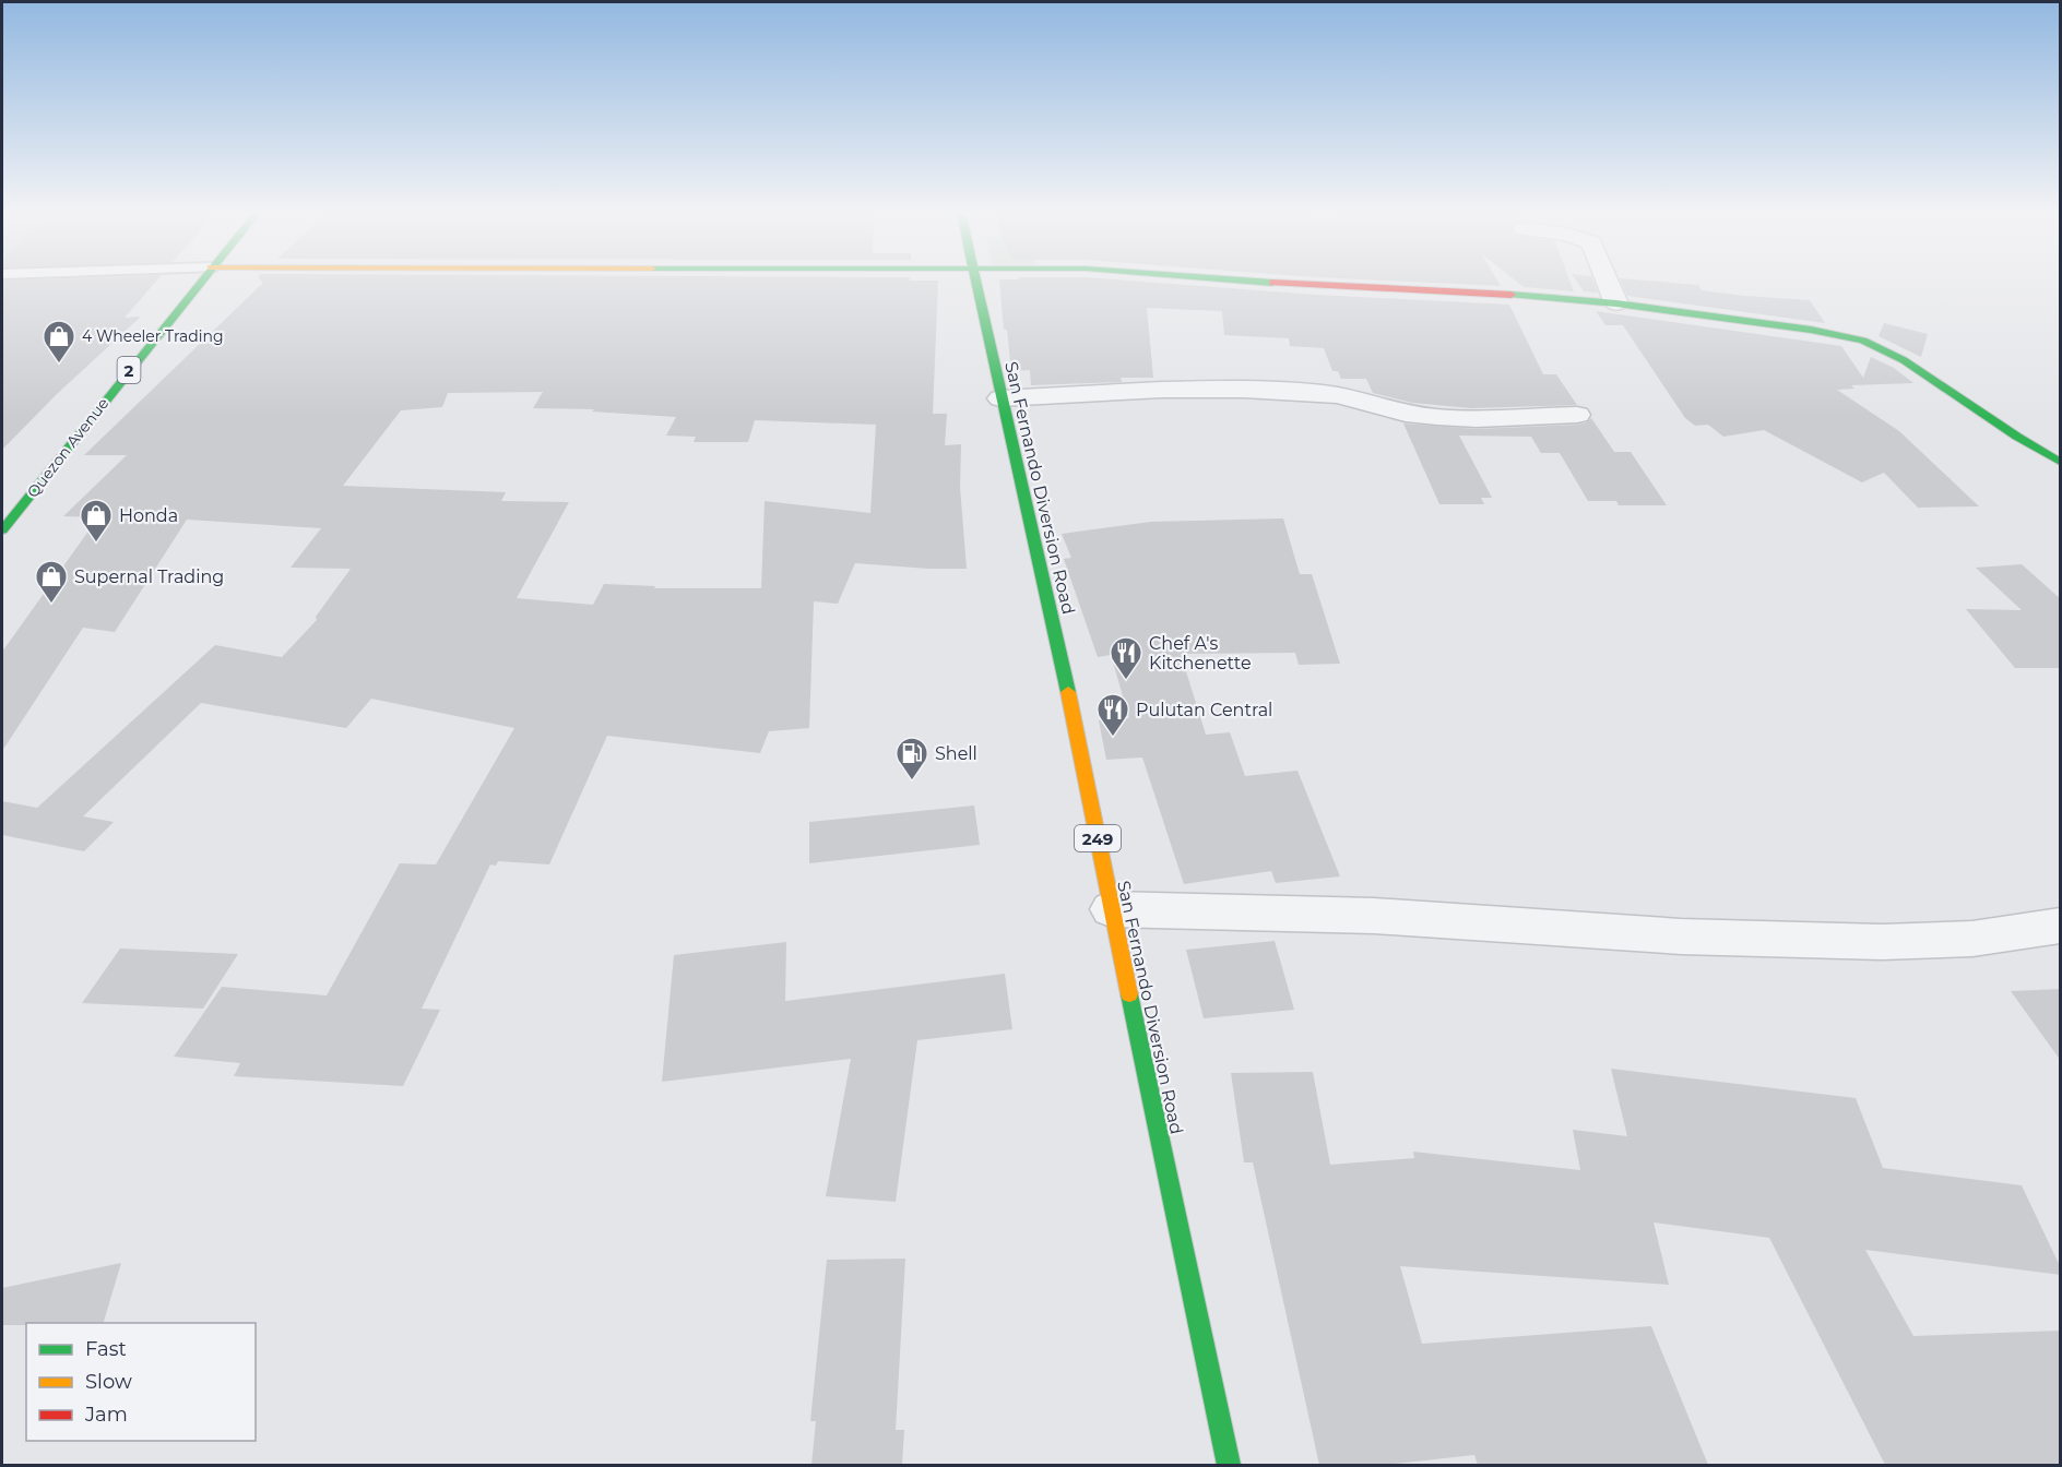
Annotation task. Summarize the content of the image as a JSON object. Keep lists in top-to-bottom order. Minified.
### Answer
{"streets":{"main road":["2","Quezon Avenue","San Fernando Diversion Road","249"]},"places":{"shop":["4 Wheeler Trading","Honda","Supernal Trading"],"restaurant":["Chef A's Kitchenette","Pulutan Central"],"fuel station":["Shell"]},"legend":["Fast","Slow","Jam"]}
